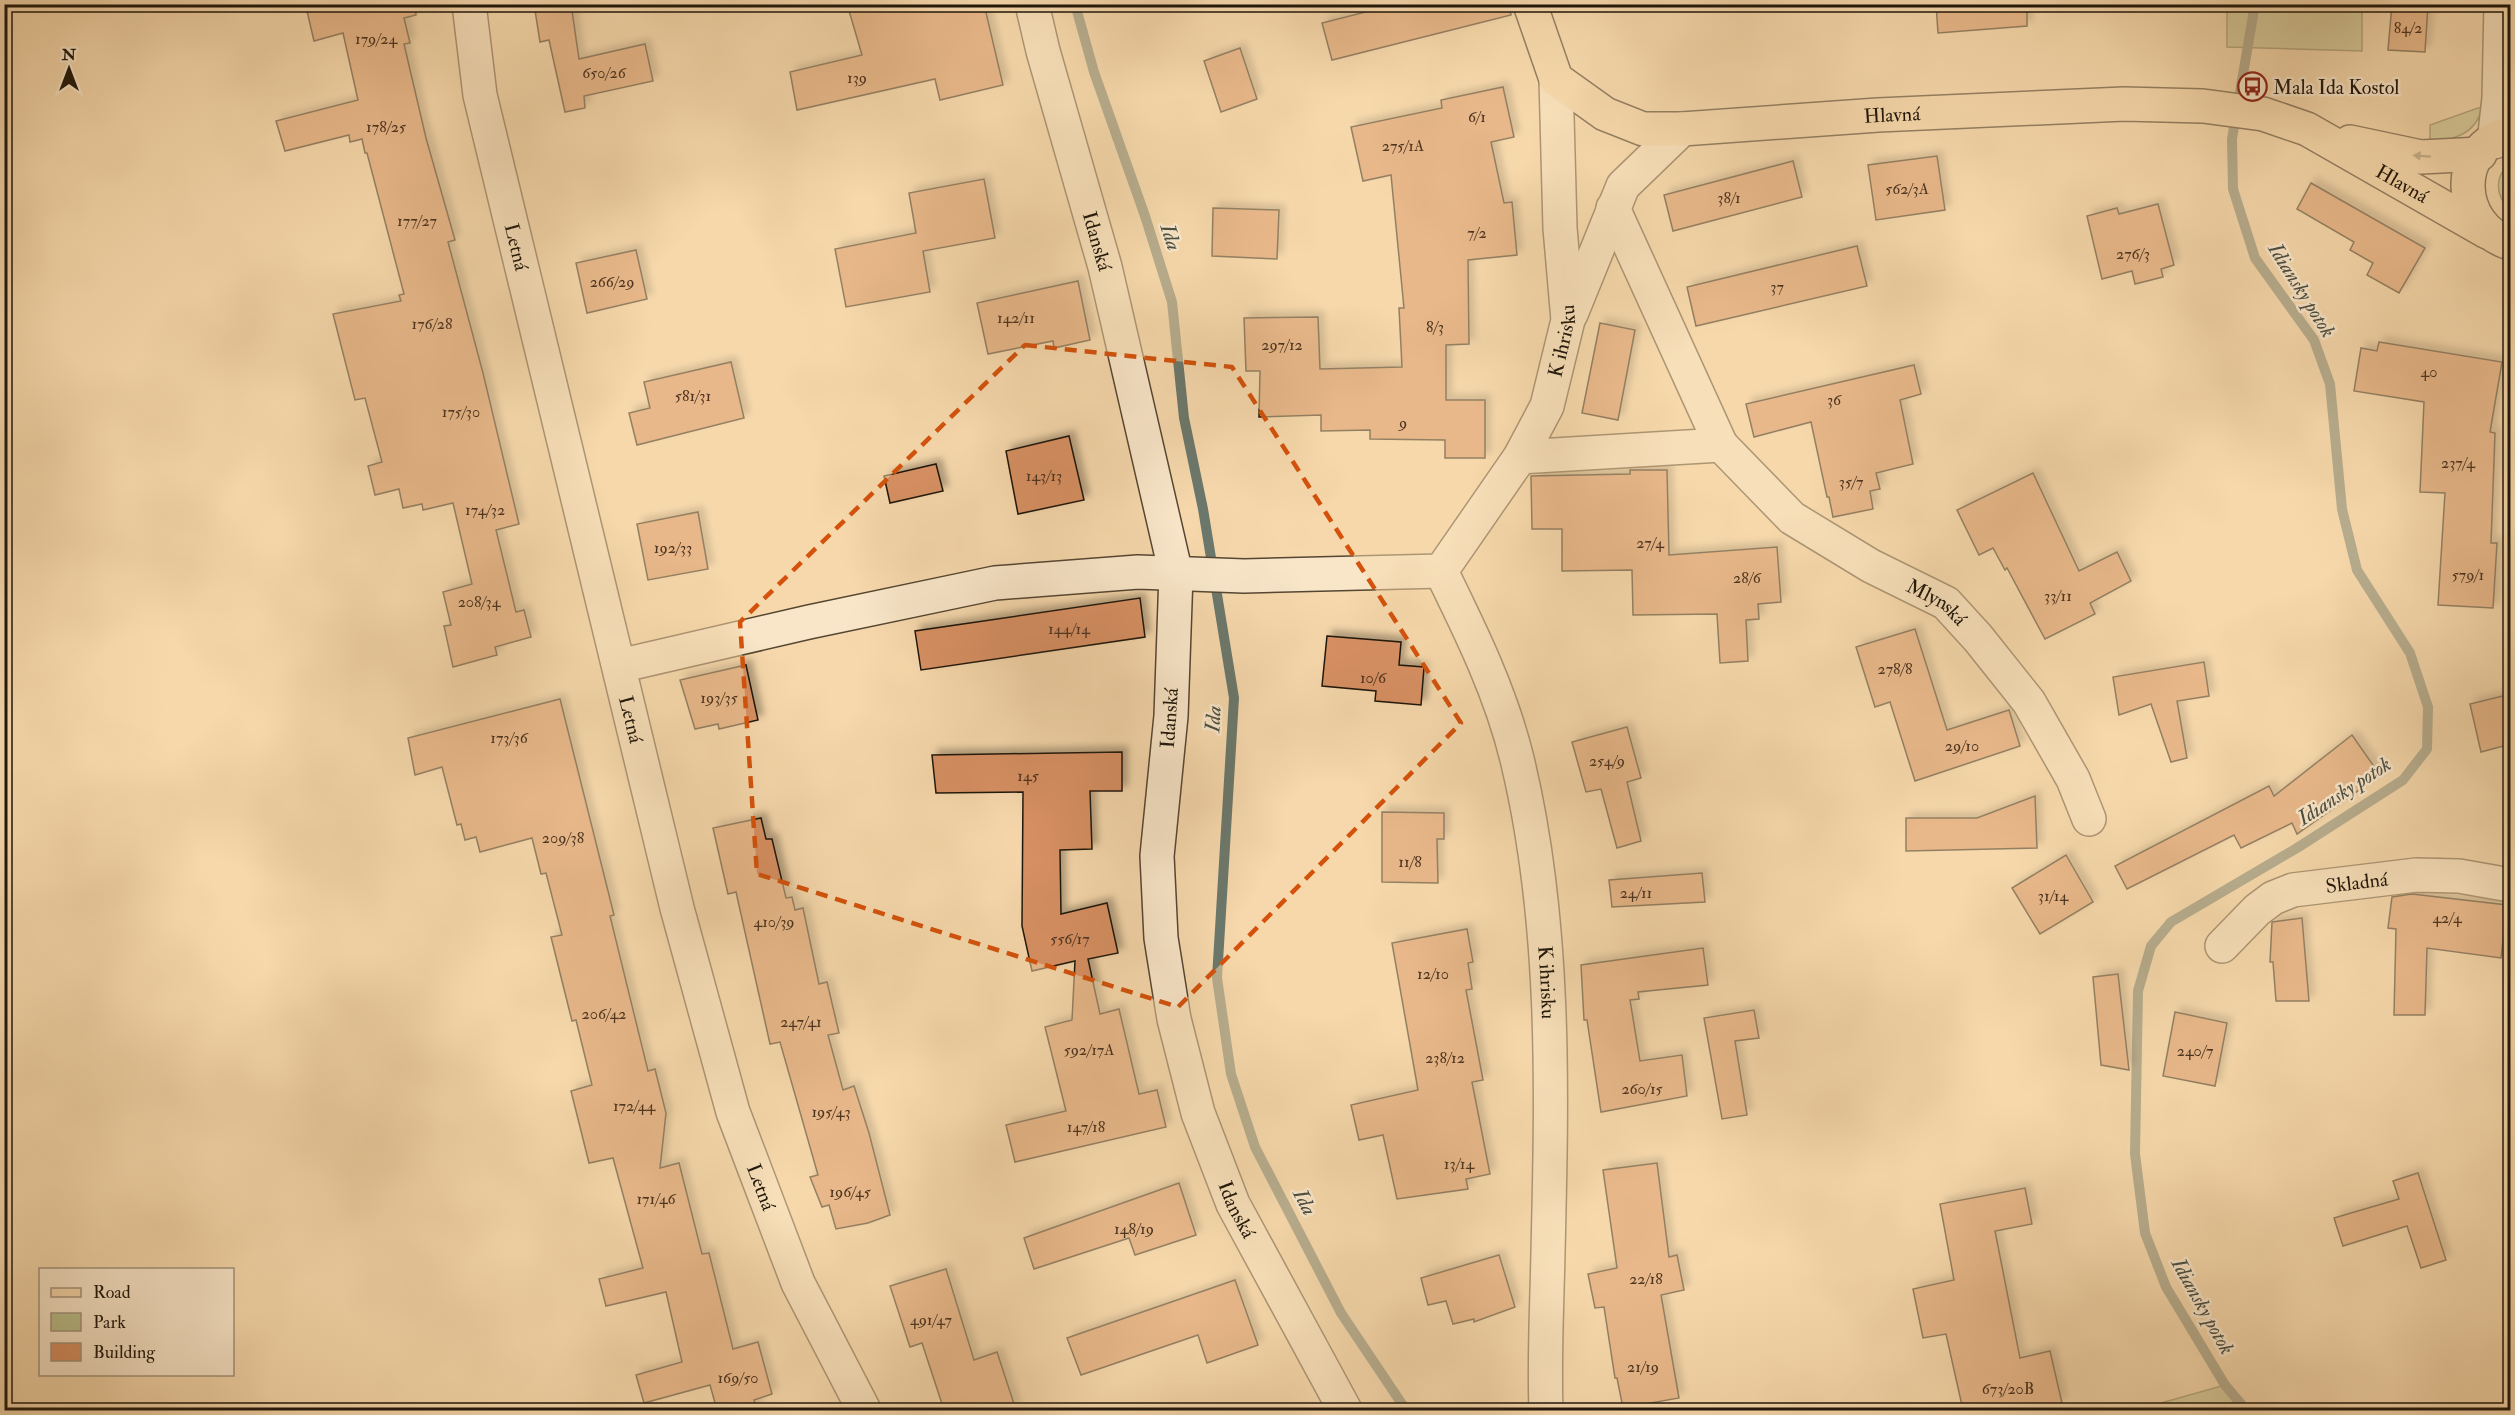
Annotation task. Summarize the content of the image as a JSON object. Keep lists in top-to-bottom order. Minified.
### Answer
{"streets":{"main road":["Hlavná"],"street":["Idanská","Letná","K ihrisku","Mlynská","Skladná"]},"crossings":[["Hlavná","K ihrisku"]],"water":["Ida","Idiansky potok"],"places":{"bus stop":["Mala Ida Kostol"]},"house_numbers":["84/2","179/24","650/26","139","6/1","178/25","275/1A","562/3A","38/1","177/27","7/2","276/3","266/29","37","142/11","176/28","8/3","297/12","40","581/31","36","175/30","9","237/4","143/13","35/7","174/32","27/4","192/33","579/1","28/6","33/11","208/34","144/14","278/8","10/6","193/35","173/36","29/10","254/9","145","209/38","11/8","24/11","31/14","42/4","410/39","556/17","12/10","206/42","247/41","592/17A","240/7","238/12","260/15","172/44","195/43","147/18","13/14","196/45","171/46","148/19","22/18","491/47","21/19","169/50","673/20B"],"legend":["Road","Park","Building"],"north":"top"}
